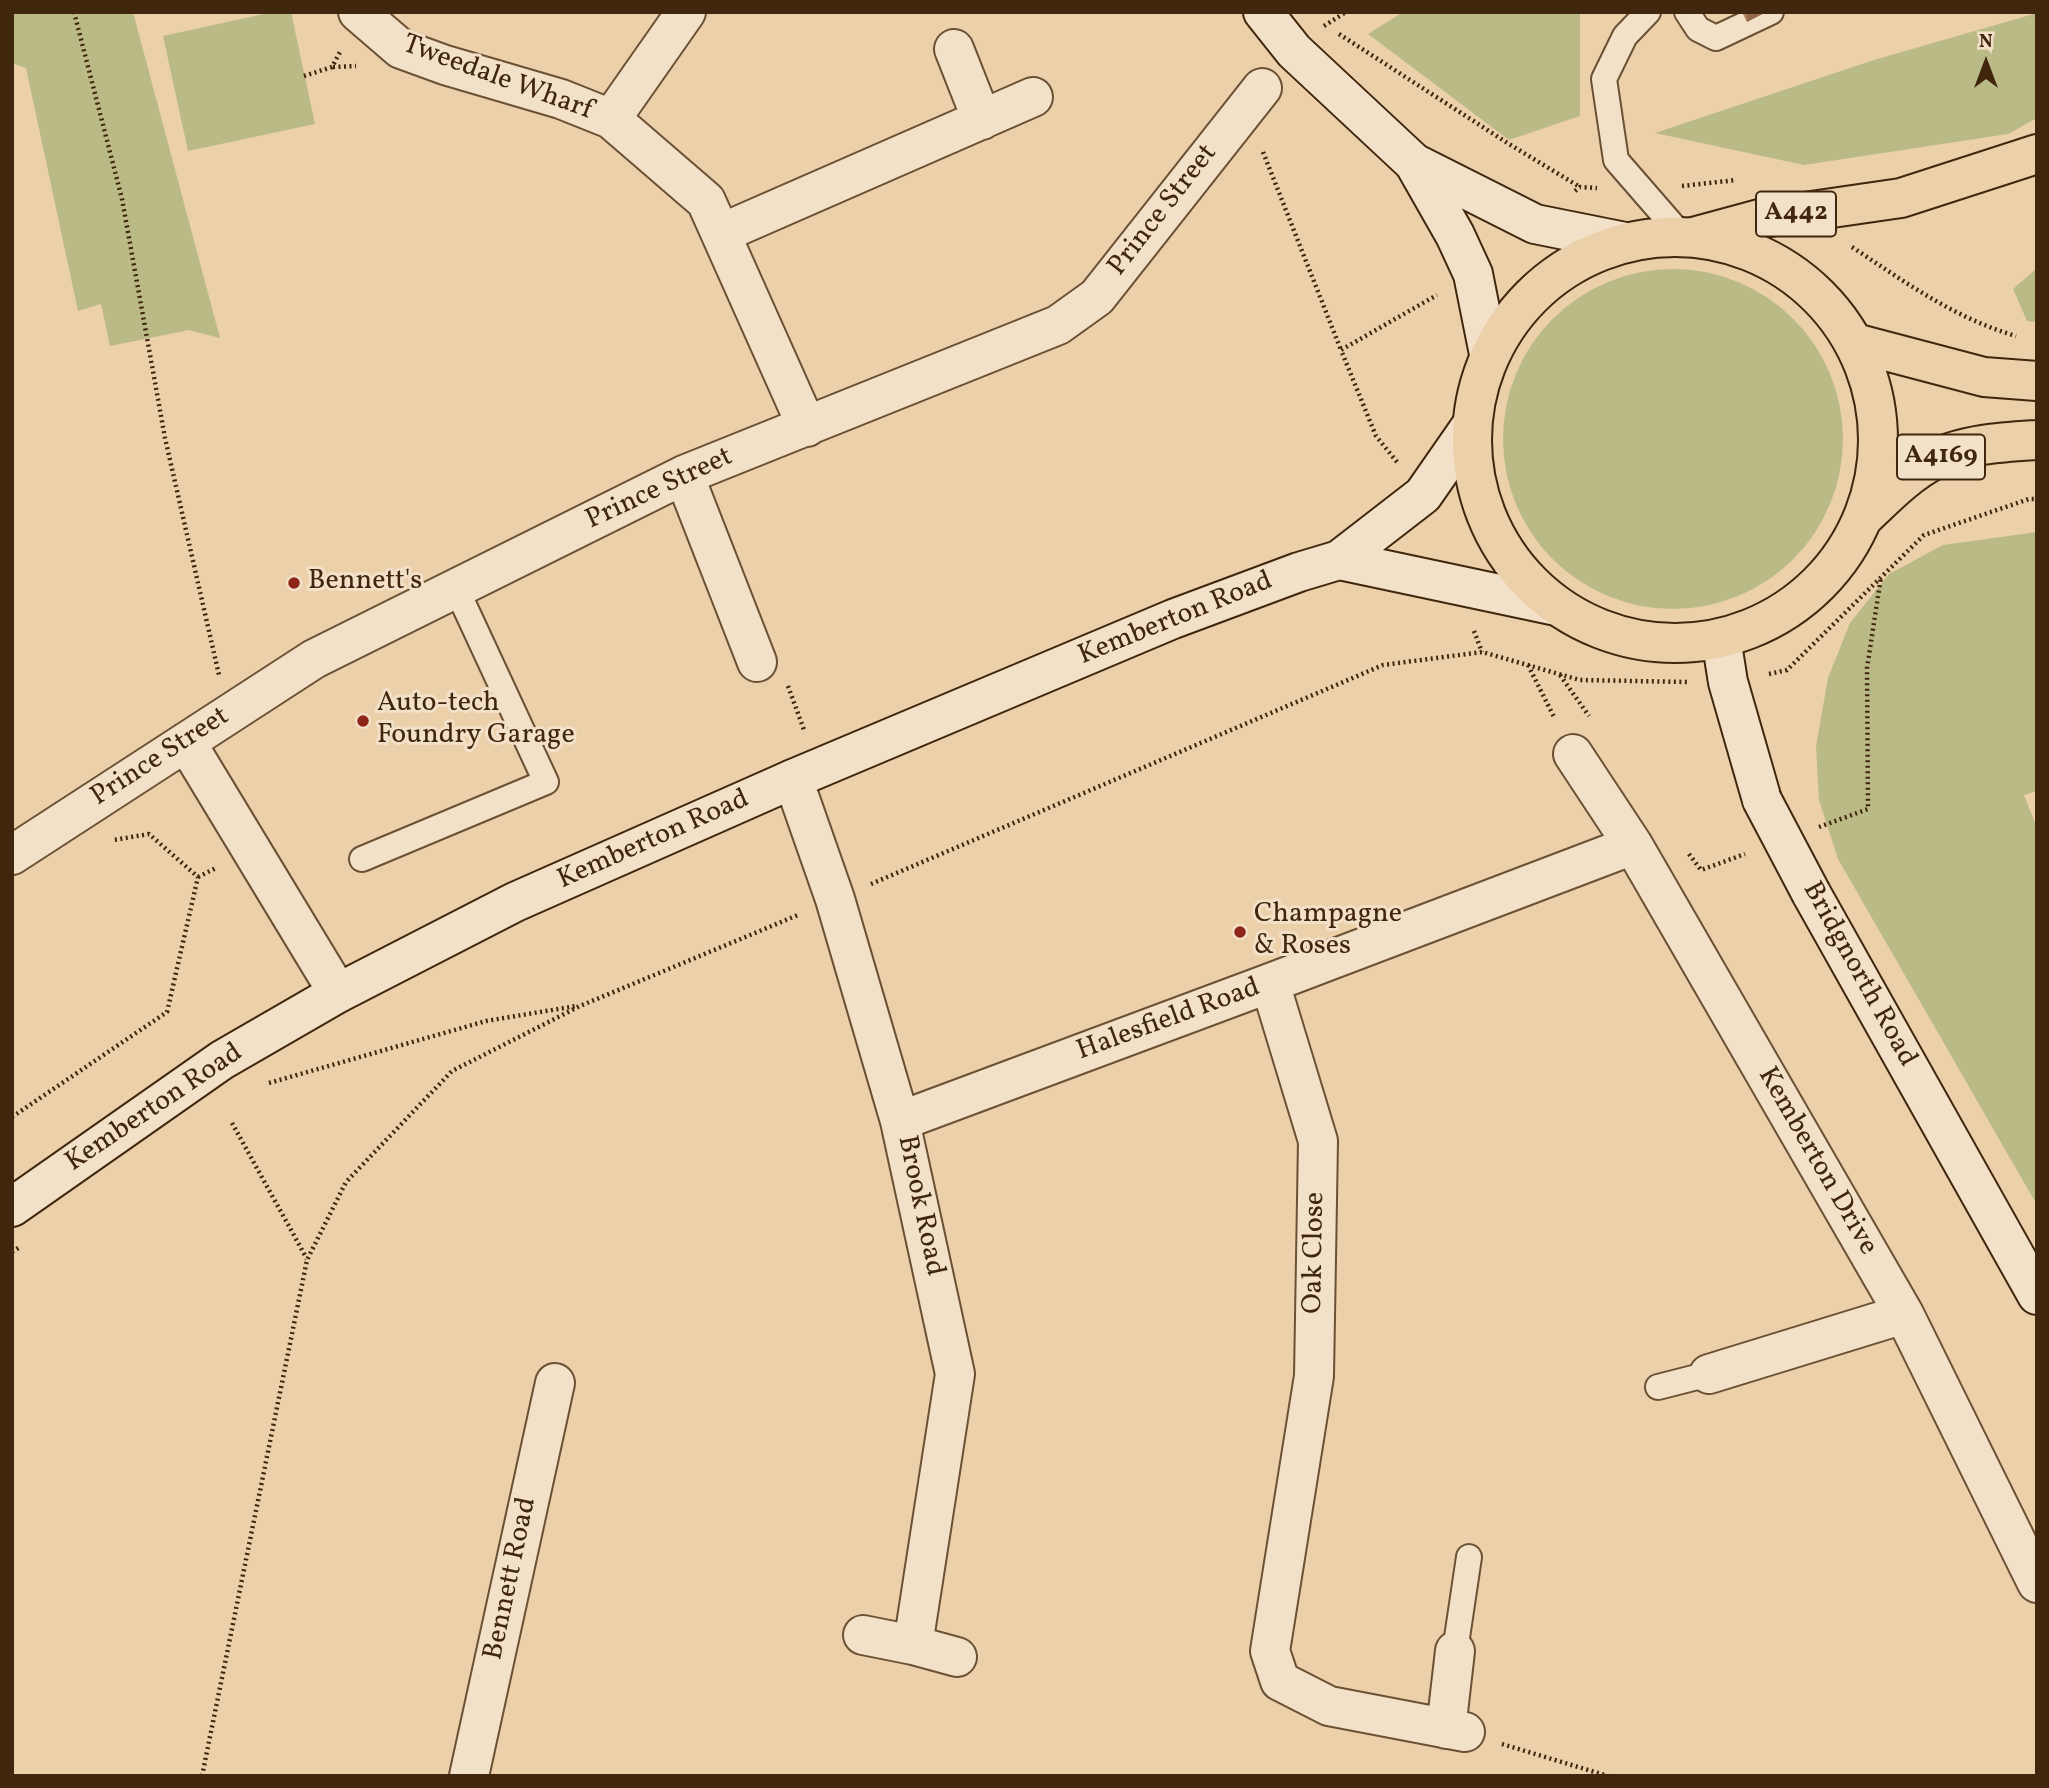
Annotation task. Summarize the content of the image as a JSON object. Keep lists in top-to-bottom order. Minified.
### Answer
{"streets":{"main road":["A442","A4169"],"street":["Tweedale Wharf","Prince Street","Kemberton Road","Bridgnorth Road","Halesfield Road","Kemberton Drive","Brook Road","Oak Close","Bennett Road"]},"crossings":[["Tweedale Wharf","Prince Street"],["Kemberton Road","Brook Road"],["Halesfield Road","Kemberton Drive"],["Halesfield Road","Brook Road"],["Halesfield Road","Oak Close"]],"places":["Bennett's","Auto-tech Foundry Garage","Champagne & Roses"],"north":"top"}
